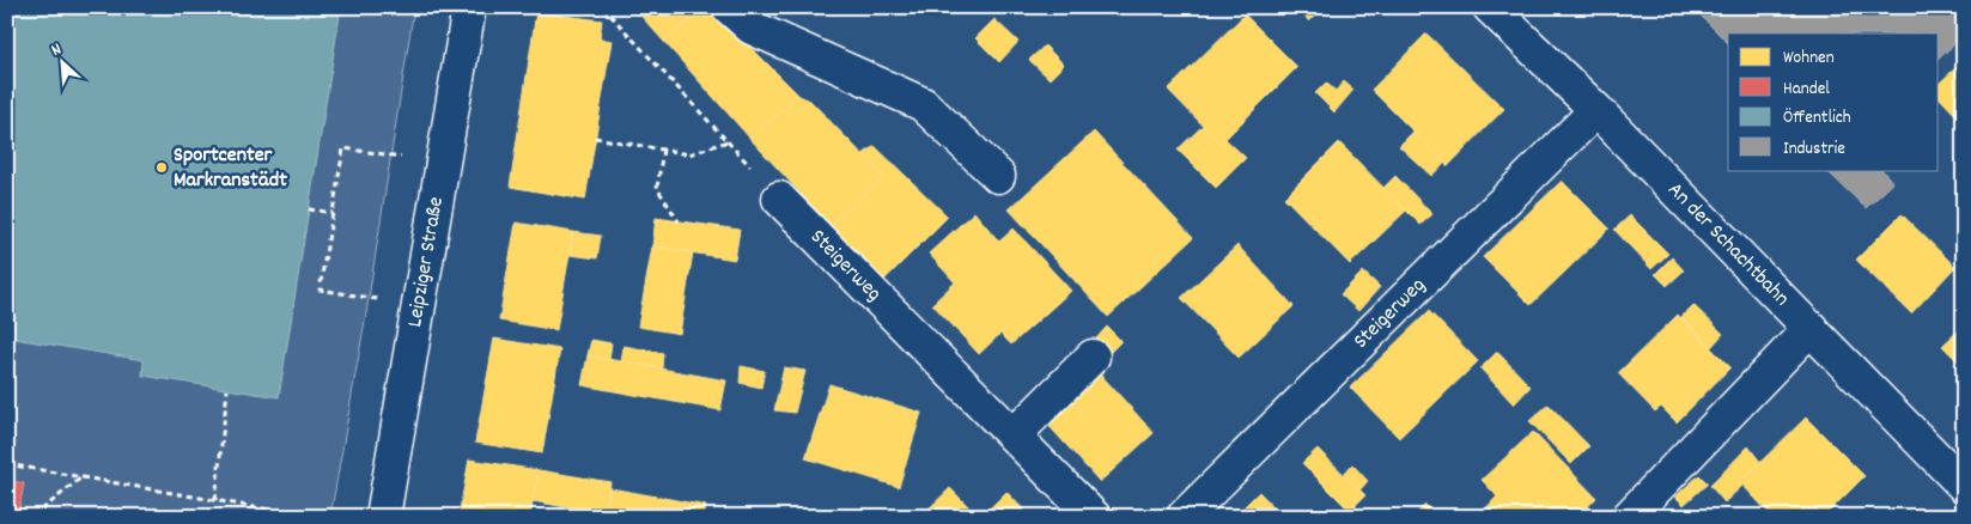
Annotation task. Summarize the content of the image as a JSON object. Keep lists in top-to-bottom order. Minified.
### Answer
{"streets":{"street":["An der Schachtbahn","Leipziger Straße","Steigerweg"]},"crossings":[["An der Schachtbahn","Steigerweg"]],"places":["Sportcenter Markranstädt"],"legend":["Wohnen","Handel","Öffentlich","Industrie"],"north":"top left"}
